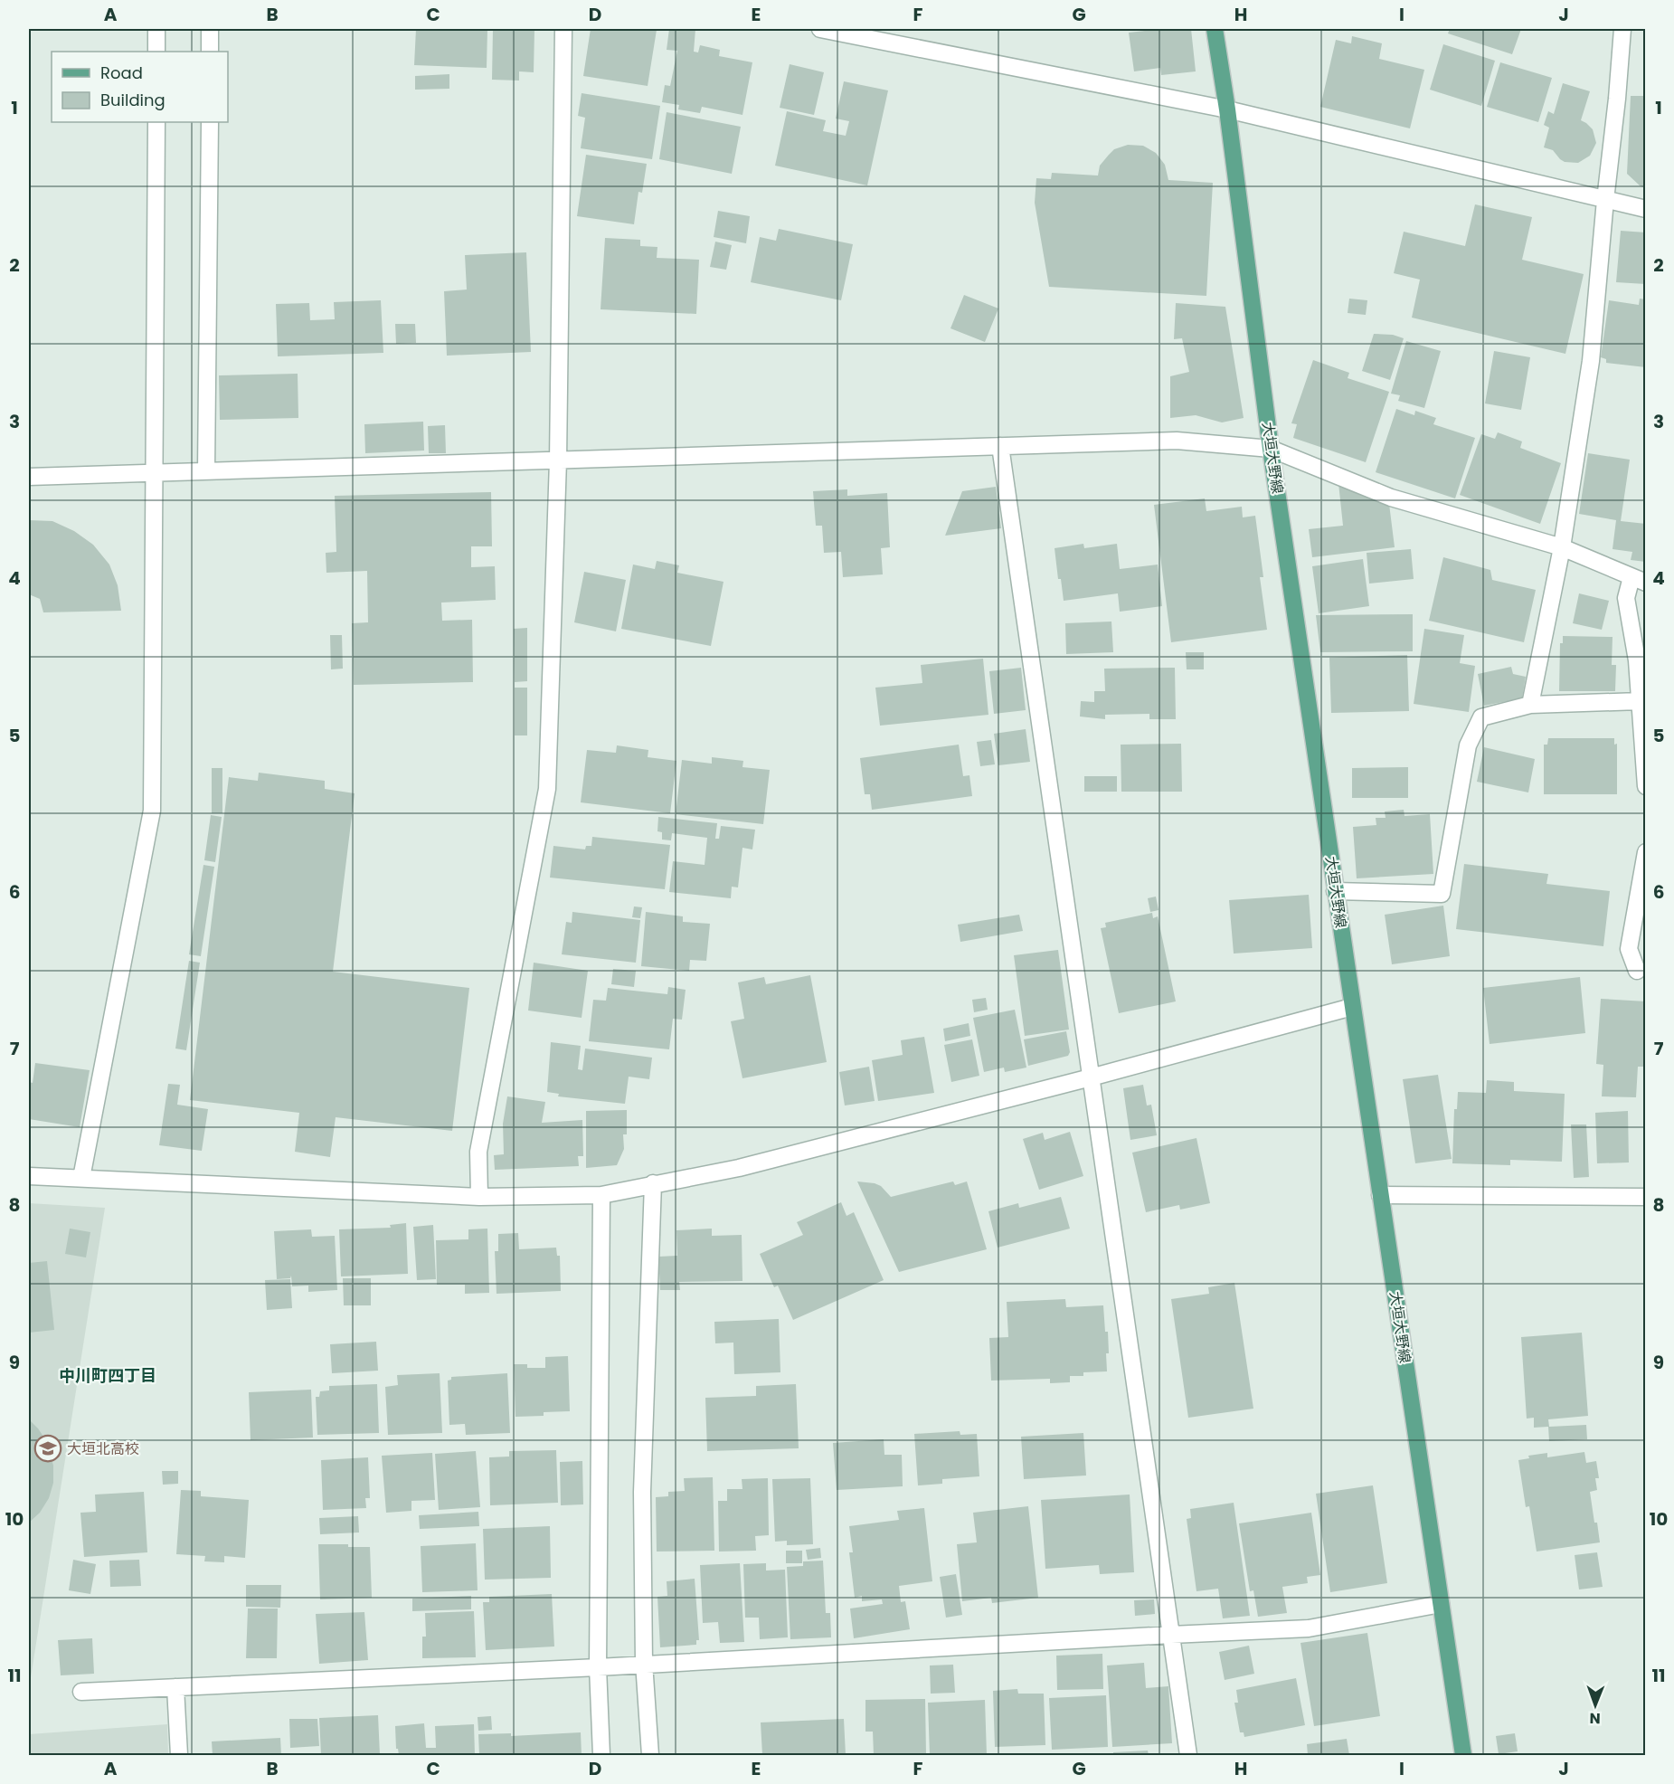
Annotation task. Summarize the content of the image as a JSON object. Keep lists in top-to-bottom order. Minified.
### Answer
{"streets":{"main road":["大垣大野線"]},"districts":["中川町四丁目"],"places":{"school or university":["大垣北高校"]},"legend":["Road","Building"],"north":"bottom","grid":{"columns":["A","B","C","D","E","F","G","H","I","J"],"rows":["1","2","3","4","5","6","7","8","9","10","11"]}}
